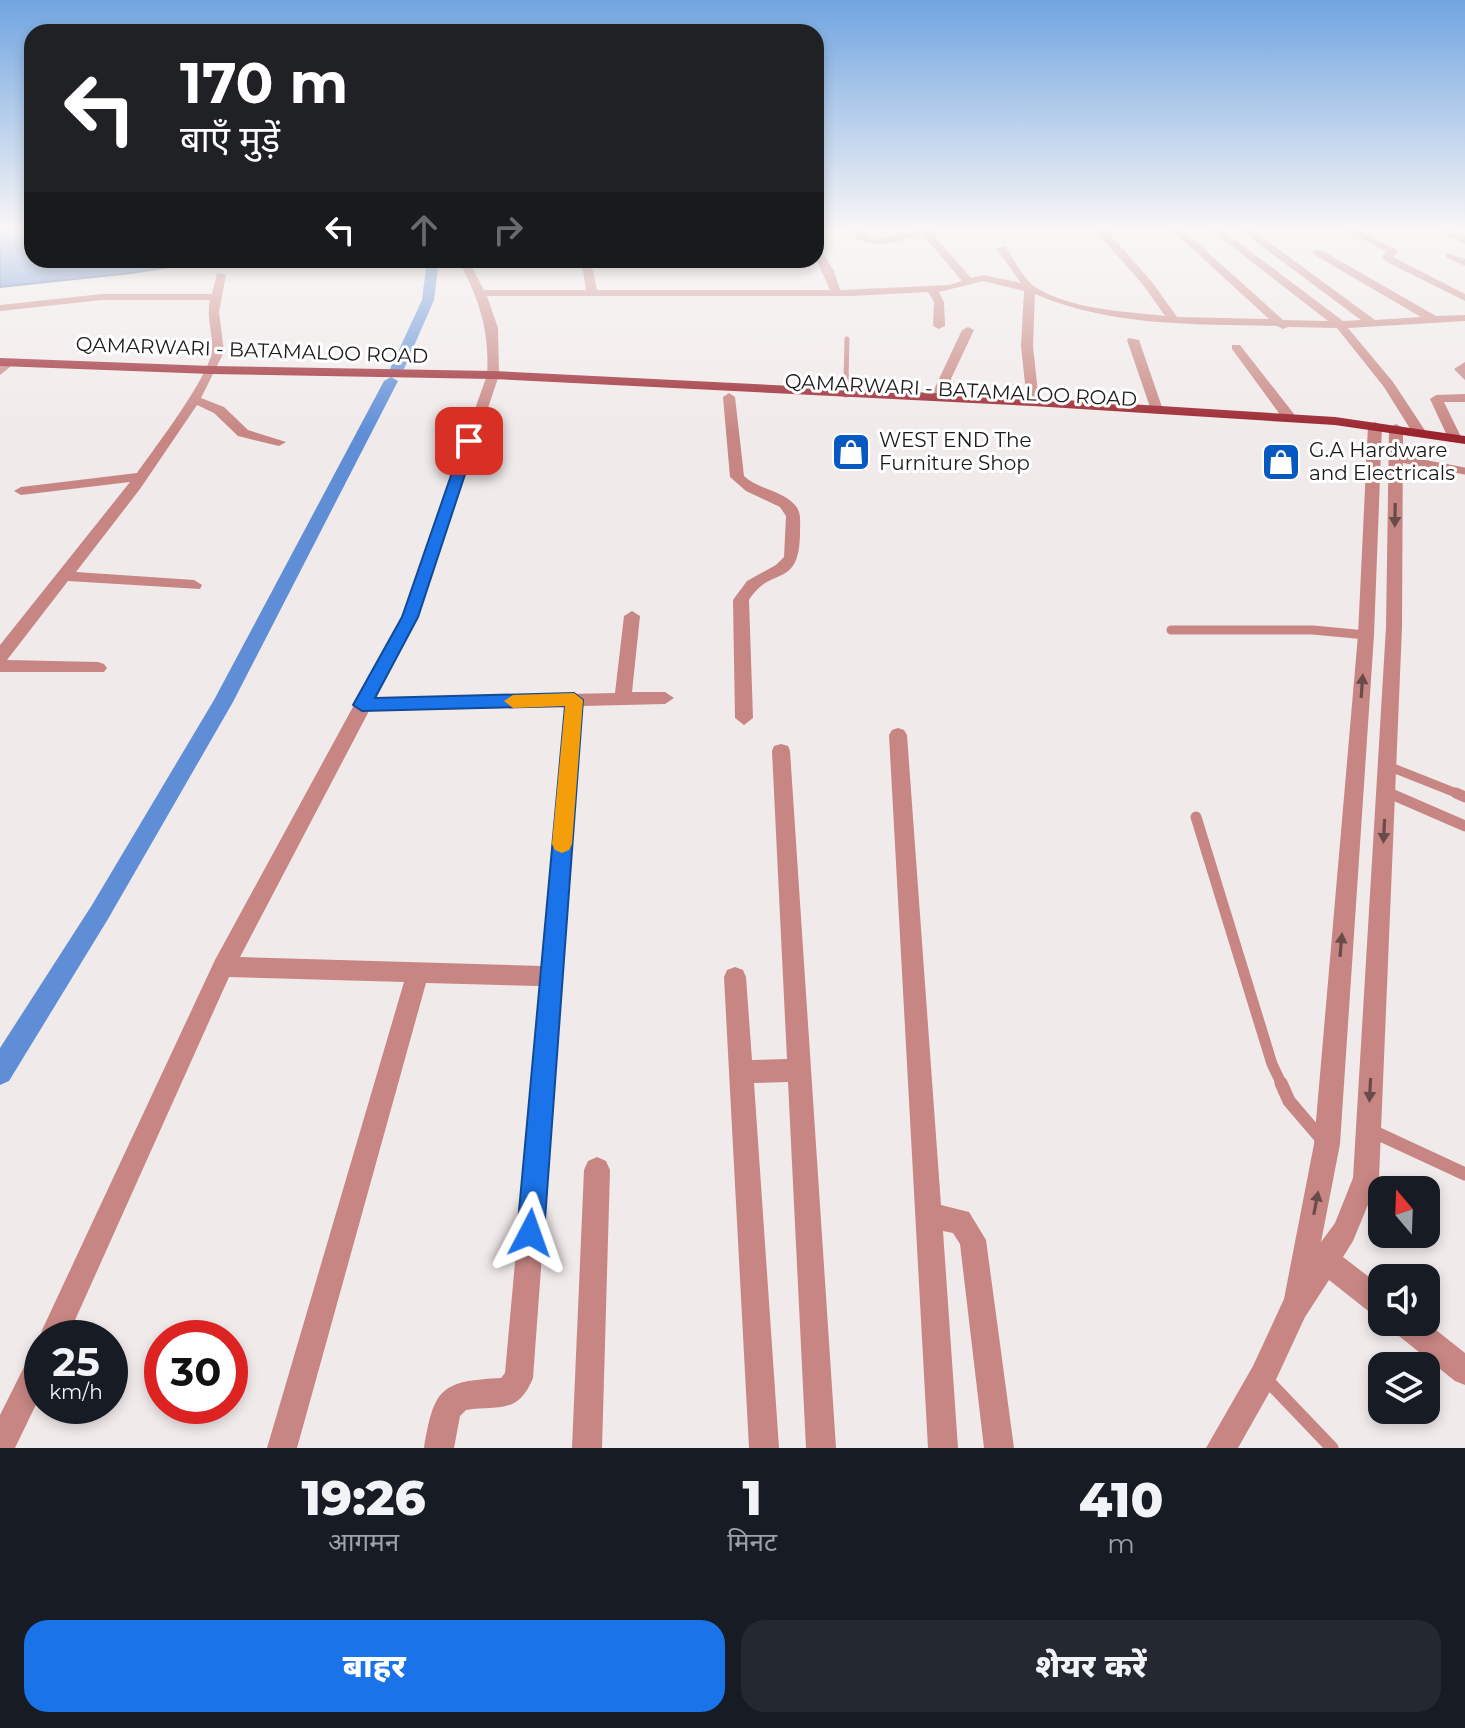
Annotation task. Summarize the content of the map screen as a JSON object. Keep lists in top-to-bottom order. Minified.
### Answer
{"streets":{"main road":["QAMARWARI - BATAMALOO ROAD"]},"places":{"shop":["WEST END The Furniture Shop","G.A Hardware and Electricals"]},"north":"top","page":{"turn":["170 m","बाएँ मुड़ें"],"speed":"25 km/h","limit":"30","eta":["19:26","आगमन","1","मिनट","410","m"],"buttons":["बाहर","शेयर करें"]}}
